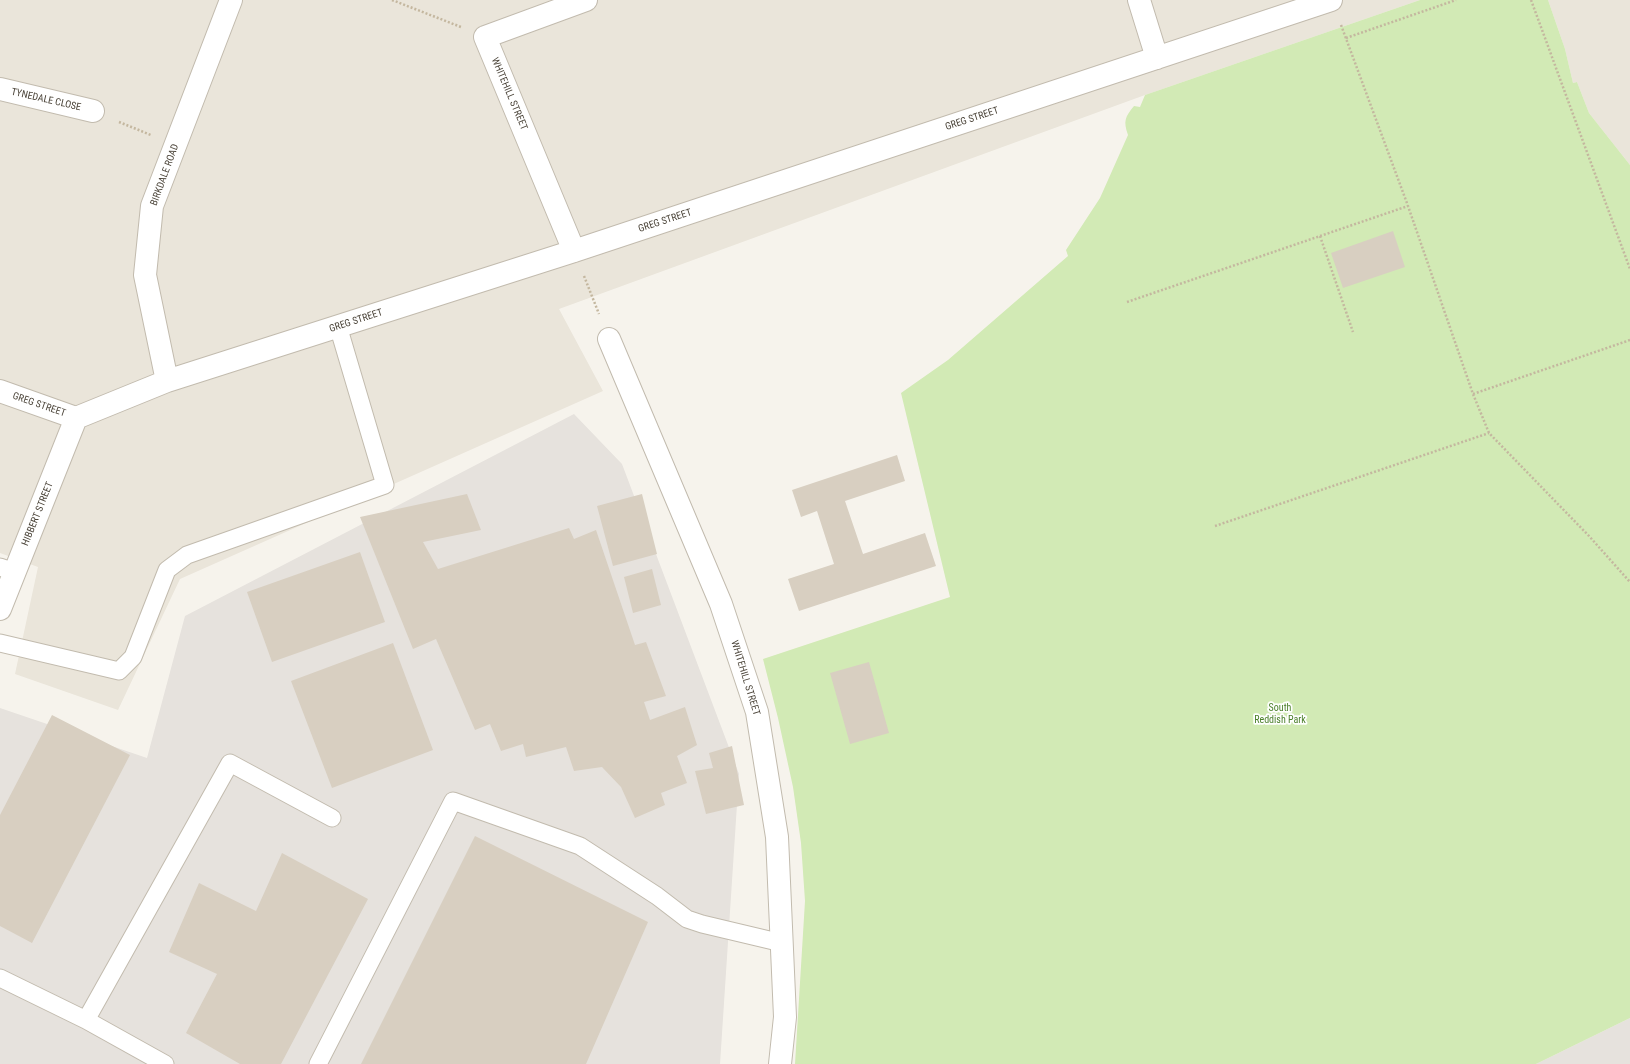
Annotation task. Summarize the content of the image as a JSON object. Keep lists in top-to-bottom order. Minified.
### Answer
{"streets":{"street":["WHITEHILL STREET","TYNEDALE CLOSE","GREG STREET","BIRKDALE ROAD","HIBBERT STREET"]},"crossings":[["WHITEHILL STREET","GREG STREET"],["GREG STREET","BIRKDALE ROAD"],["GREG STREET","HIBBERT STREET"]],"parks":["South Reddish Park"]}
